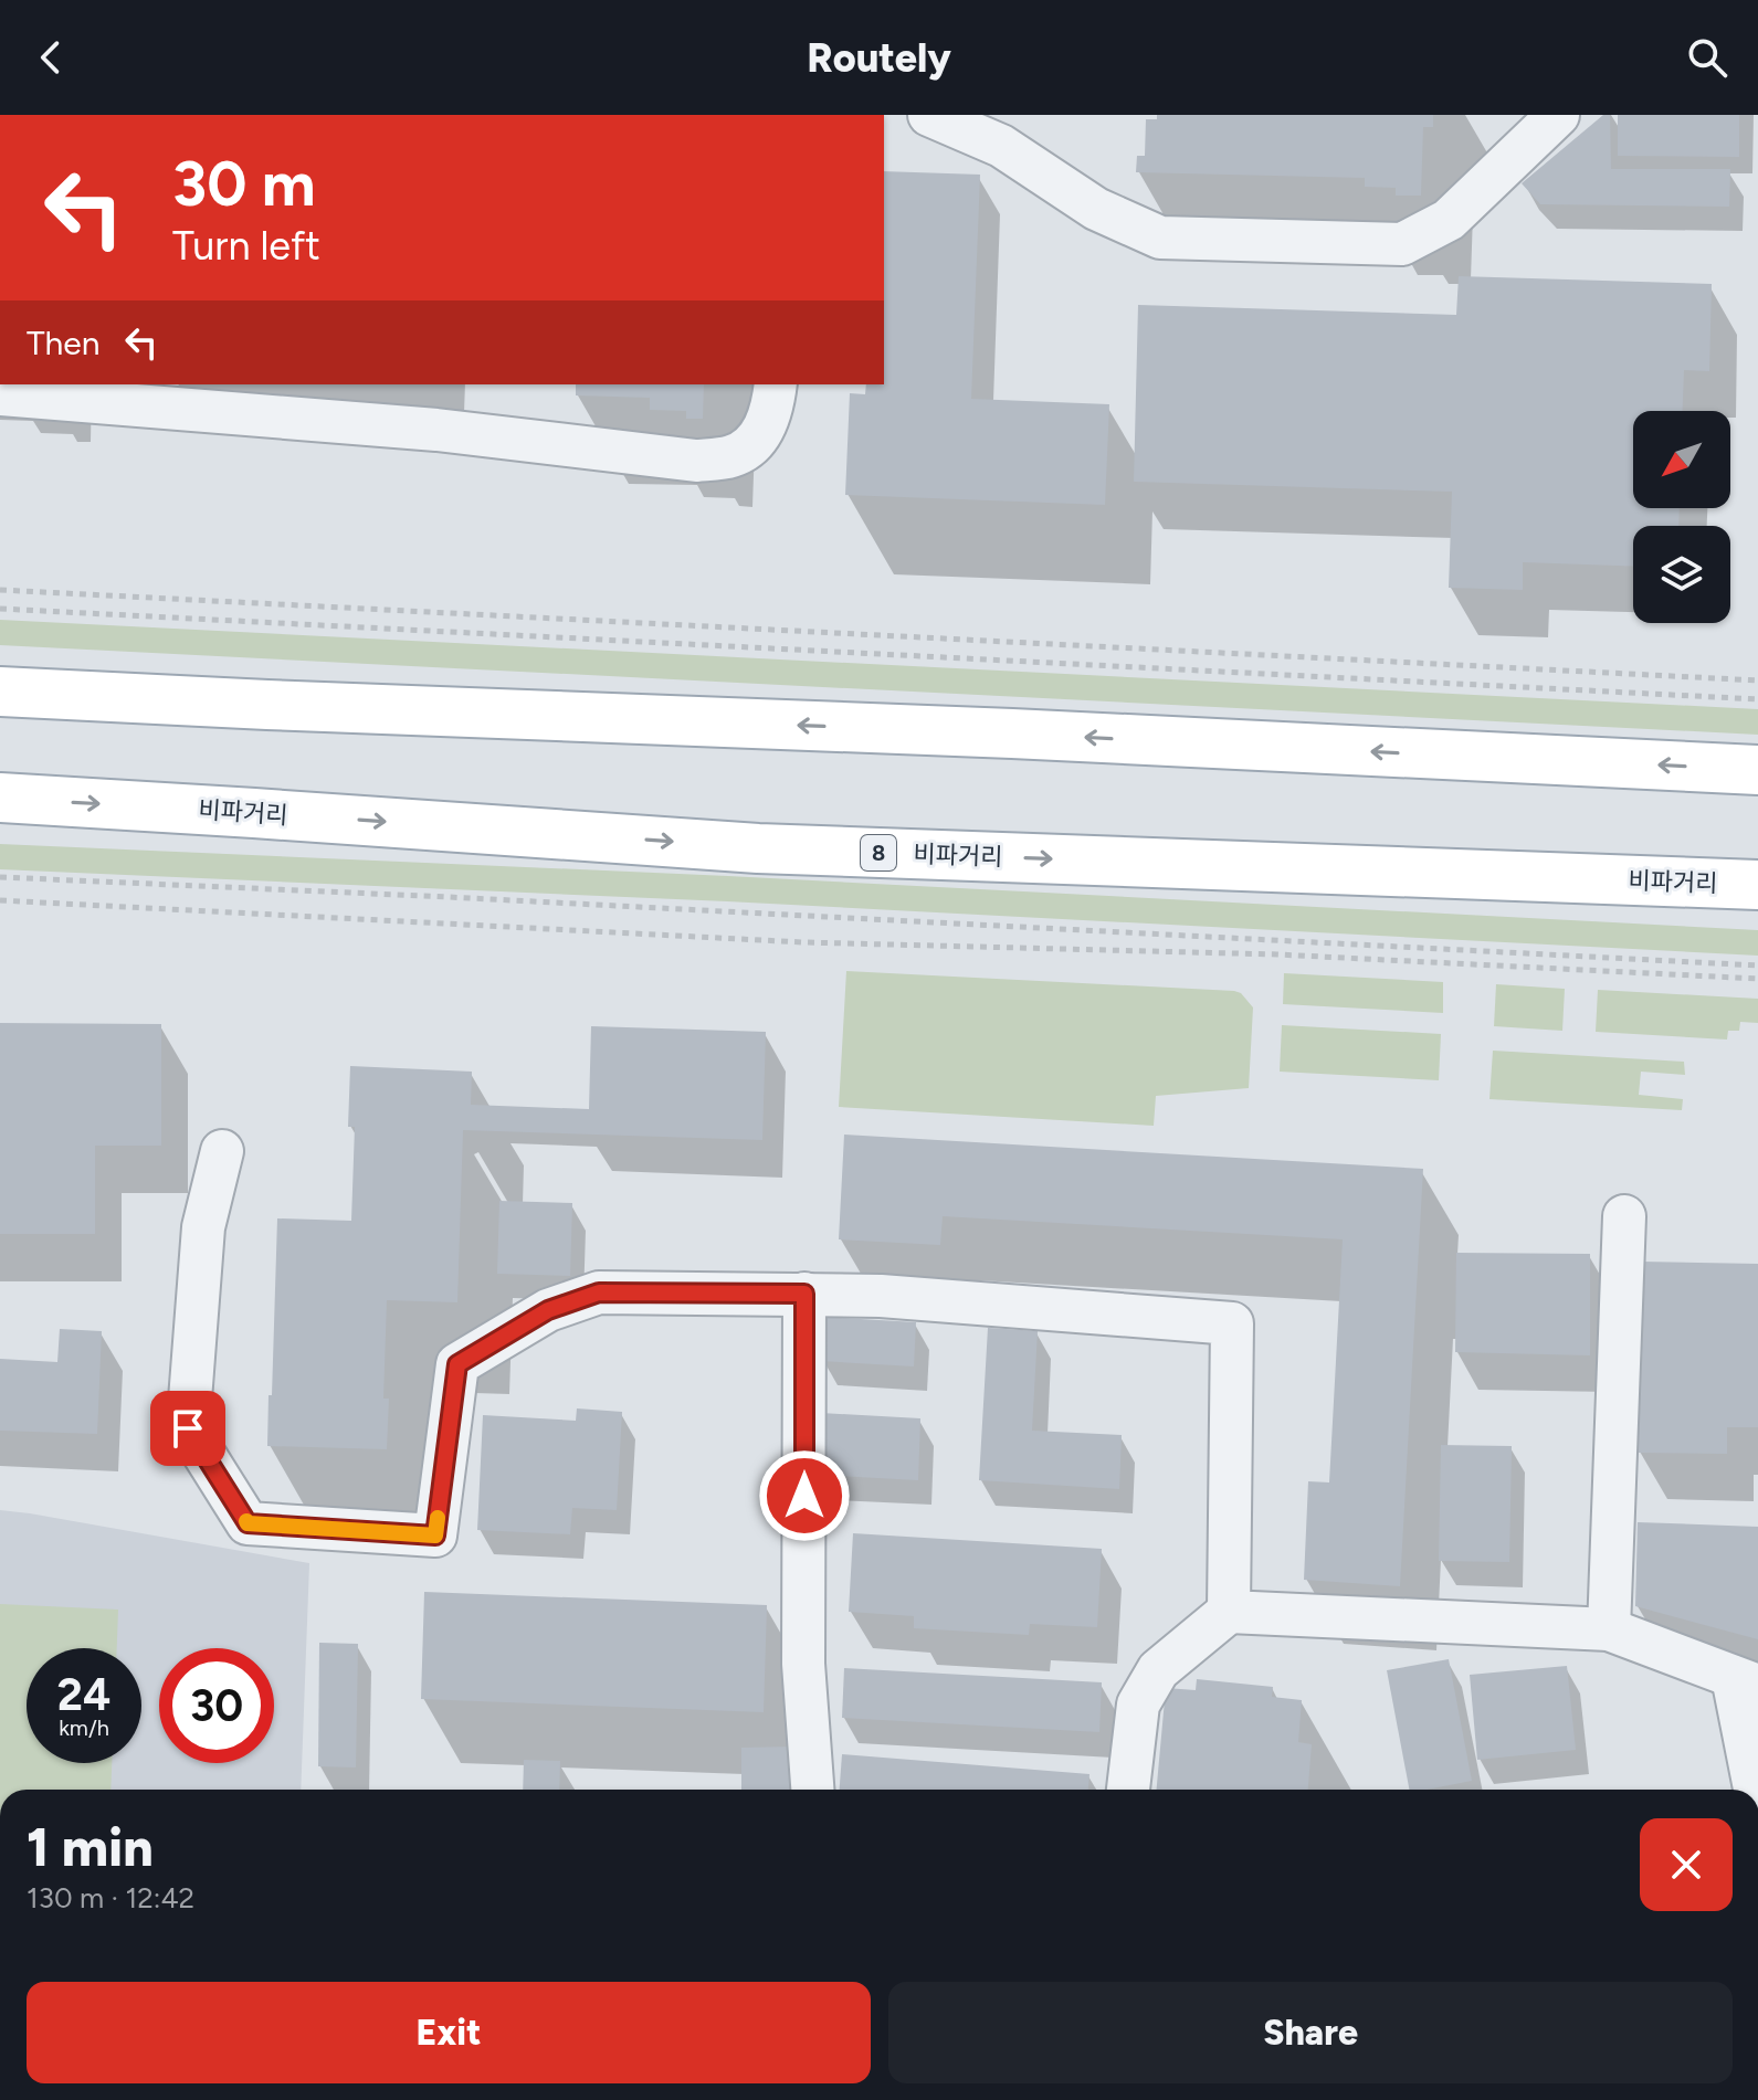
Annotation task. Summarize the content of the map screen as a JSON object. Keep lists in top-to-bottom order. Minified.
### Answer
{"streets":{"main road":["비파거리","8"]},"north":"bottom left","page":{"header":"Routely","turn":["30 m","Turn left"],"then":"Then","speed":"24 km/h","limit":"30","heading":["1 min","130 m · 12:42"],"buttons":["Exit","Share"]}}
